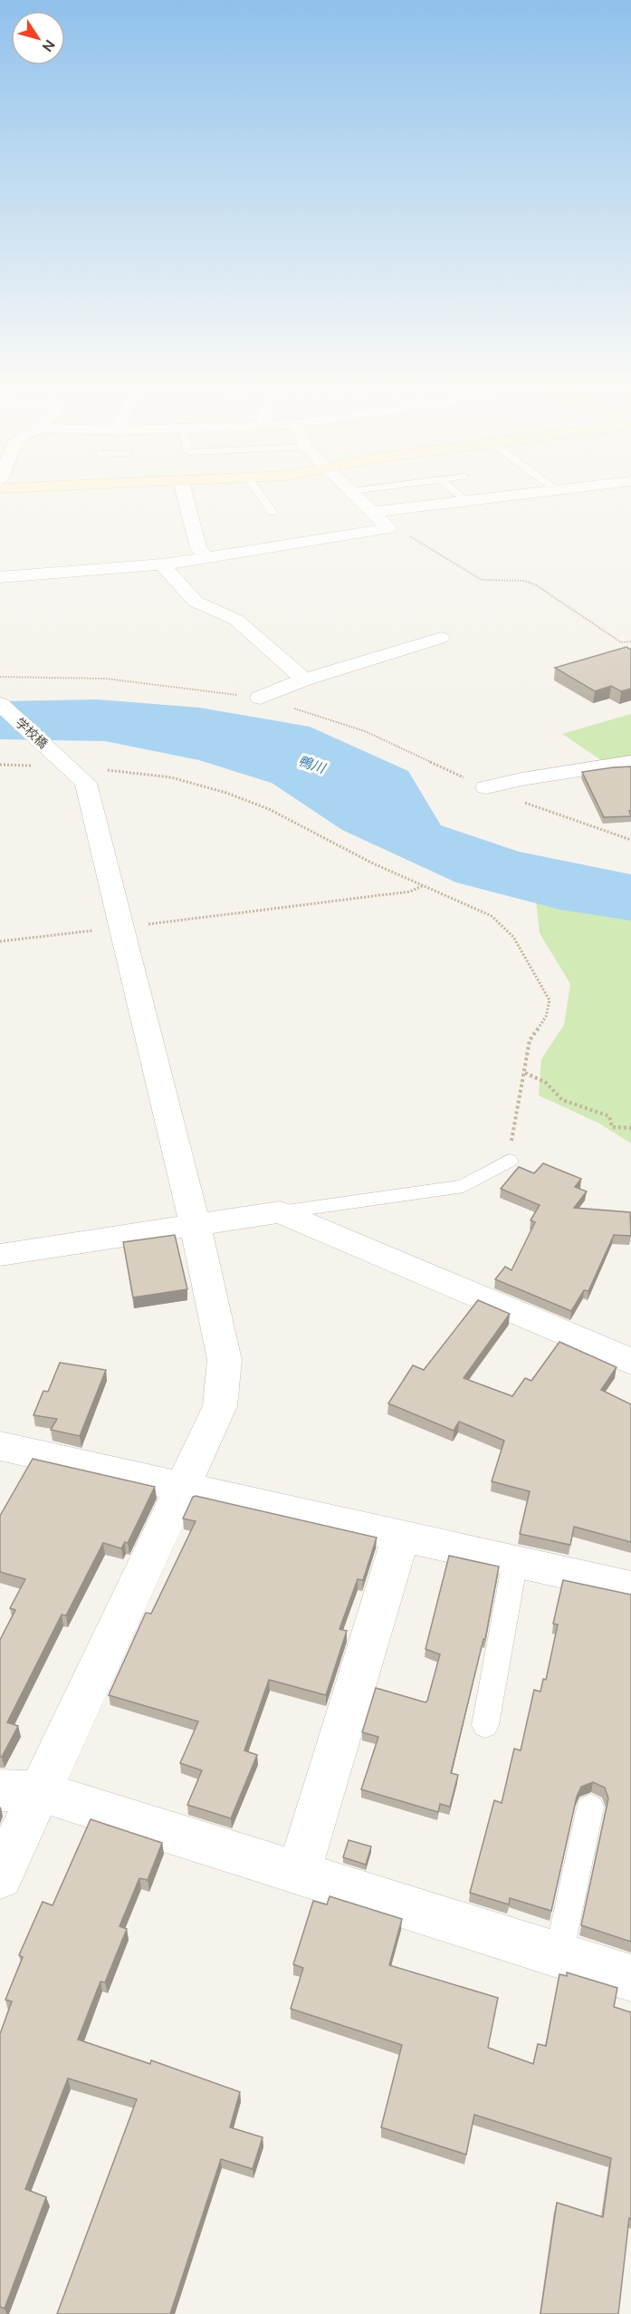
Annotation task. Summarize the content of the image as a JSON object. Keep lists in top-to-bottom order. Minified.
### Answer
{"streets":{"street":["学校橋"]},"water":["鴨川"],"north":"bottom right"}
